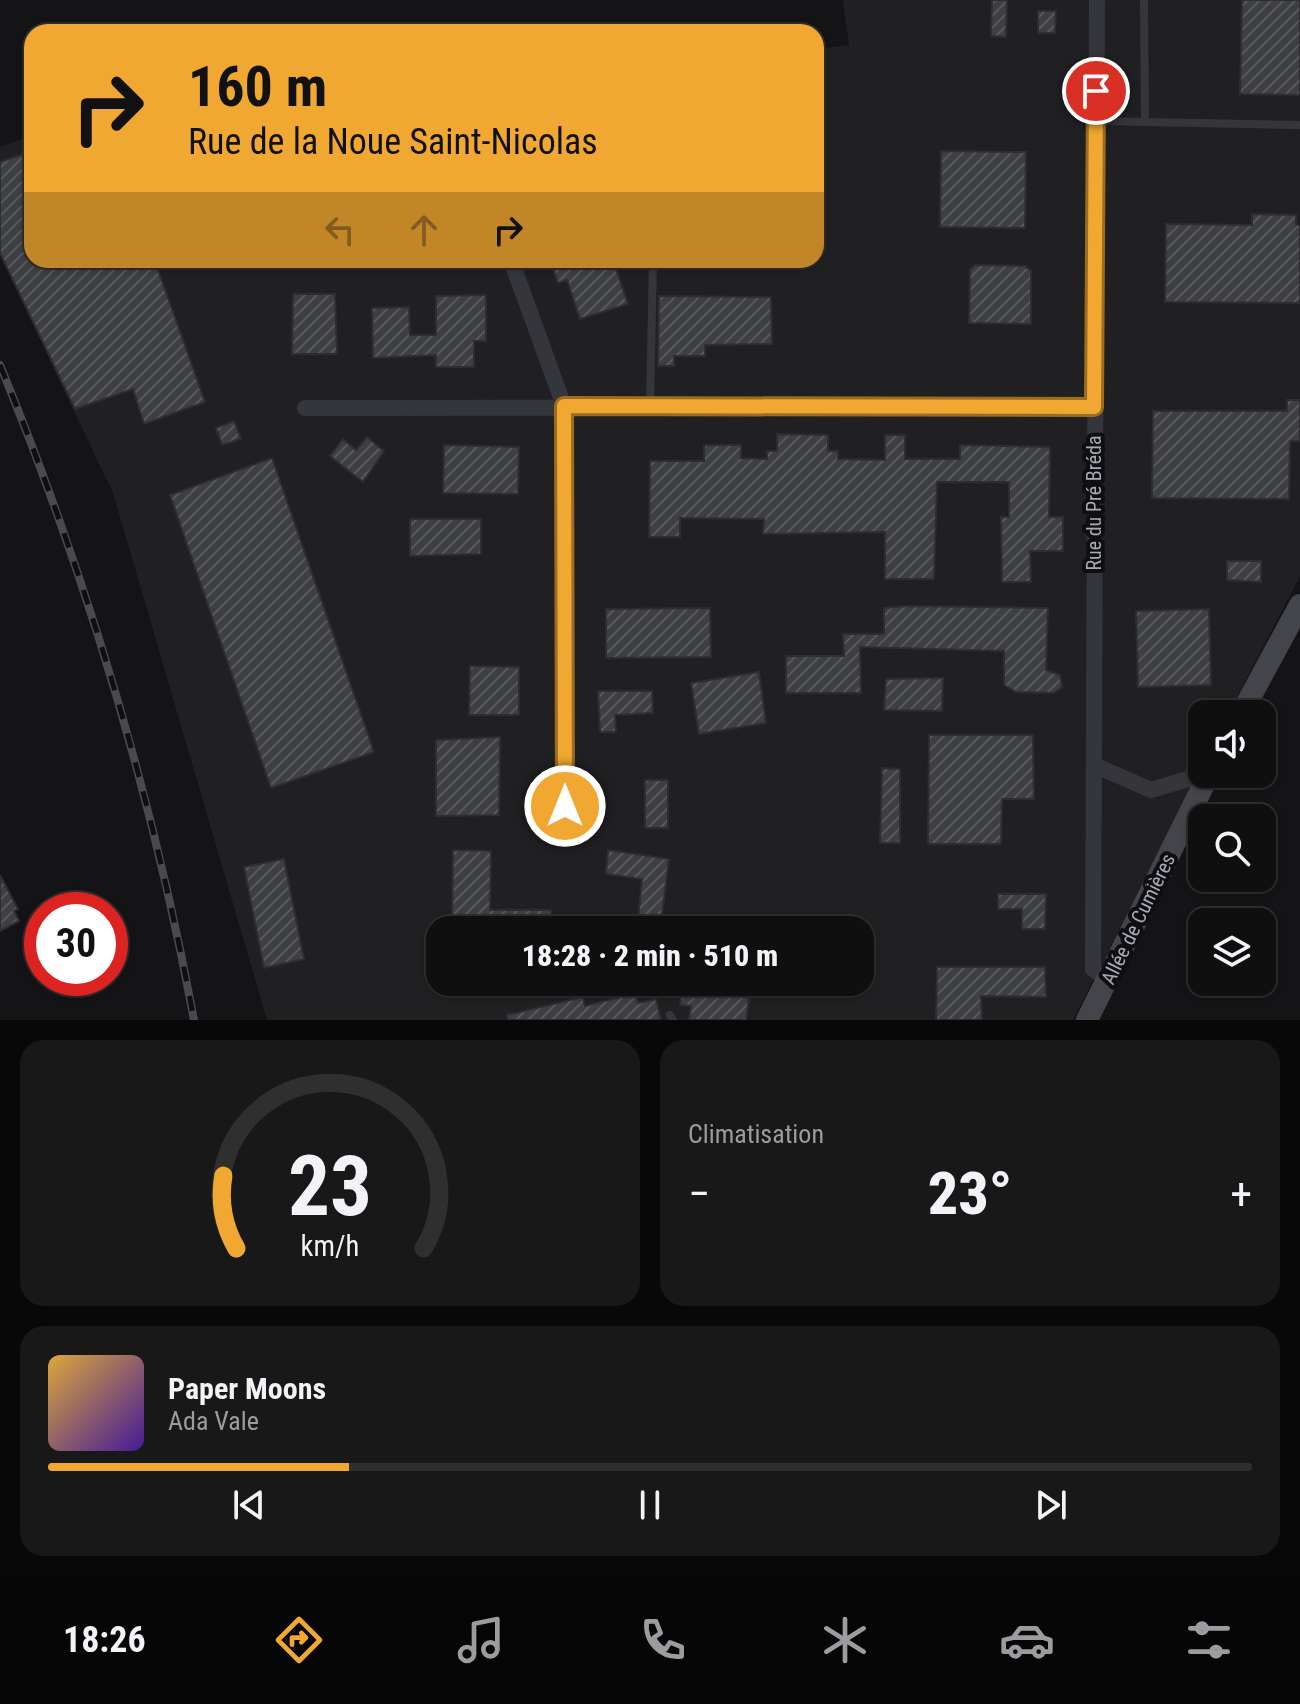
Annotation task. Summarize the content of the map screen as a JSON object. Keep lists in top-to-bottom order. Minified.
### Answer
{"streets":{"main road":["Allée de Cumières"],"street":["Rue du Pré Bréda"]},"crossings":[["Rue du Pré Bréda","Allée de Cumières"]],"page":{"turn":["160 m","Rue de la Noue Saint-Nicolas"],"limit":"30","trip":"18:28 · 2 min · 510 m","tile":"Climatisation","heat":["−","23°","+"],"song":["Paper Moons","Ada Vale"],"tabs":"18:26","gauge":["23","km/h"]}}
